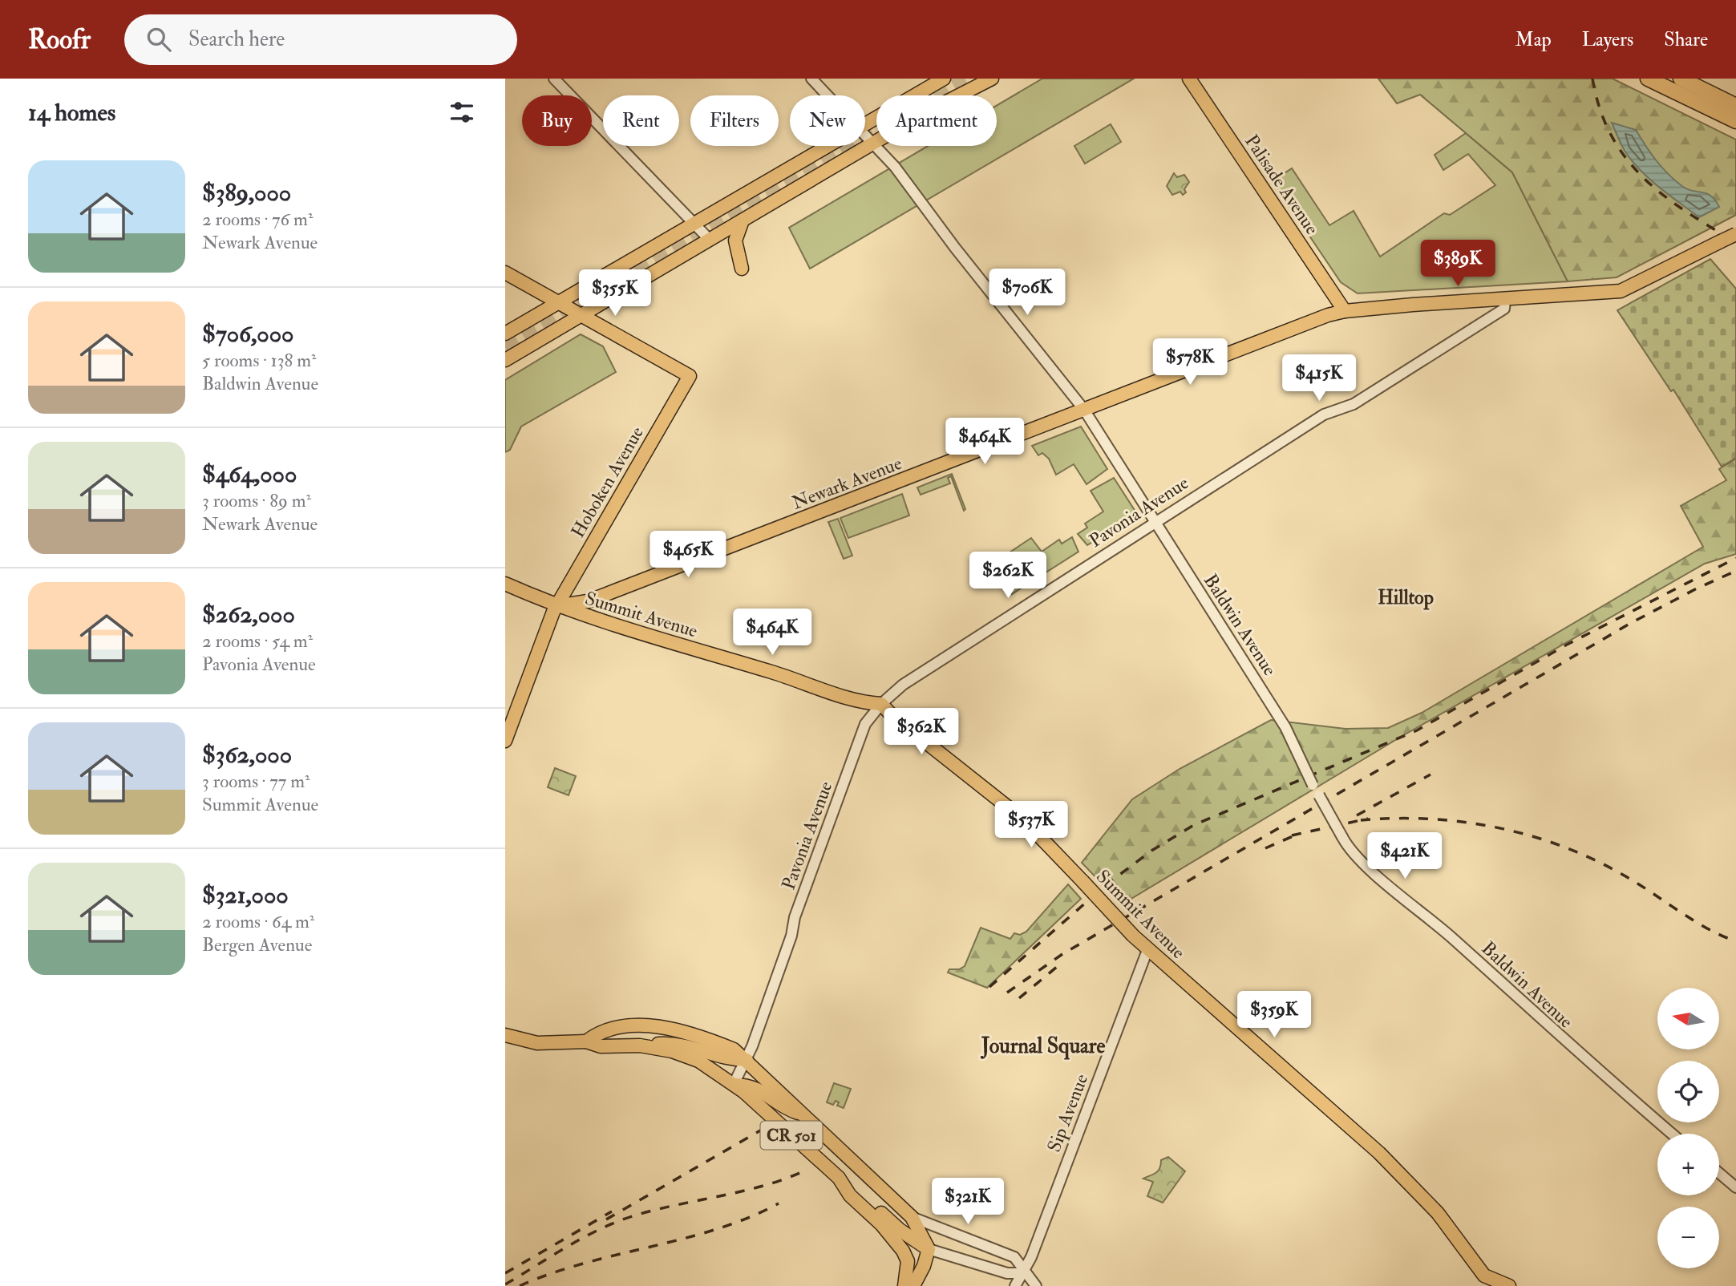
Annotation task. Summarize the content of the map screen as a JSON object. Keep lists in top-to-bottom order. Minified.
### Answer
{"streets":{"main road":["Palisade Avenue","Hoboken Avenue","Newark Avenue","Summit Avenue","CR 501"],"street":["Pavonia Avenue","Baldwin Avenue","Sip Avenue"]},"crossings":[["Palisade Avenue","Newark Avenue"],["Hoboken Avenue","Newark Avenue"],["Hoboken Avenue","Summit Avenue"],["Newark Avenue","Pavonia Avenue"],["Newark Avenue","Summit Avenue"],["Newark Avenue","Baldwin Avenue"],["Pavonia Avenue","Summit Avenue"],["Pavonia Avenue","Baldwin Avenue"],["Pavonia Avenue","CR 501"],["Summit Avenue","Sip Avenue"]],"districts":["Hilltop","Journal Square"],"north":"left","page":{"header":"Roofr","search":"Search here","nav":["Map","Layers","Share"],"heading":"14 homes","chip":["Buy","Rent","Filters","New","Apartment"],"list":[{"name":"$389,000","note":"2 rooms · 76 m² · Newark Avenue"},{"name":"$706,000","note":"5 rooms · 138 m² · Baldwin Avenue"},{"name":"$464,000","note":"3 rooms · 89 m² · Newark Avenue"},{"name":"$262,000","note":"2 rooms · 54 m² · Pavonia Avenue"},{"name":"$362,000","note":"3 rooms · 77 m² · Summit Avenue"},{"name":"$321,000","note":"2 rooms · 64 m² · Bergen Avenue"}],"price":["$389K","$706K","$355K","$578K","$415K","$464K","$465K","$262K","$464K","$362K","$537K","$421K","$359K","$321K"],"map_buttons":["+","−"]}}
